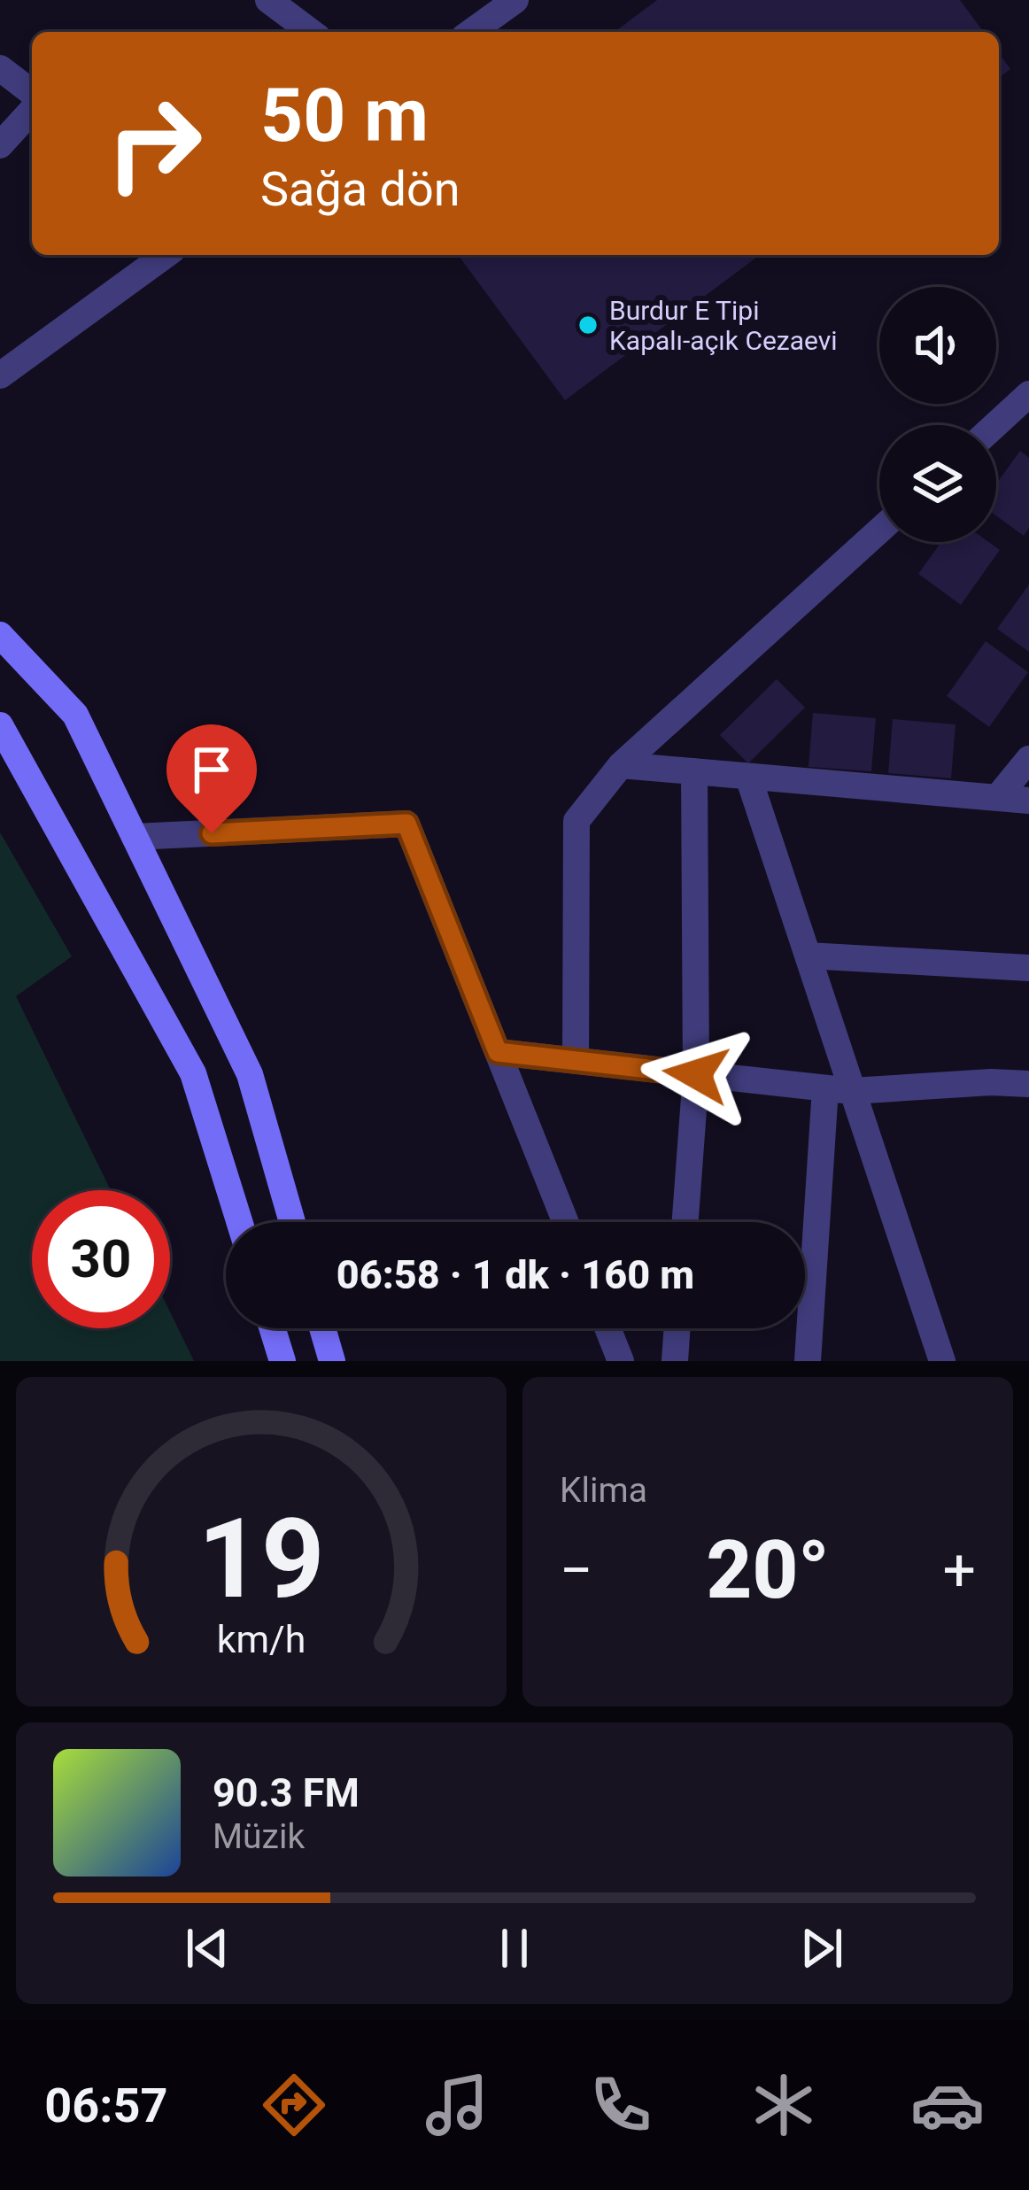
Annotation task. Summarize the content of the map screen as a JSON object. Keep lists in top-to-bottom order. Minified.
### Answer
{"places":["Burdur E Tipi Kapalı-açık Cezaevi"],"page":{"turn":["50 m","Sağa dön"],"limit":"30","trip":"06:58 · 1 dk · 160 m","tile":"Klima","heat":["−","20°","+"],"song":["90.3 FM","Müzik"],"tabs":"06:57","gauge":["19","km/h"]}}
